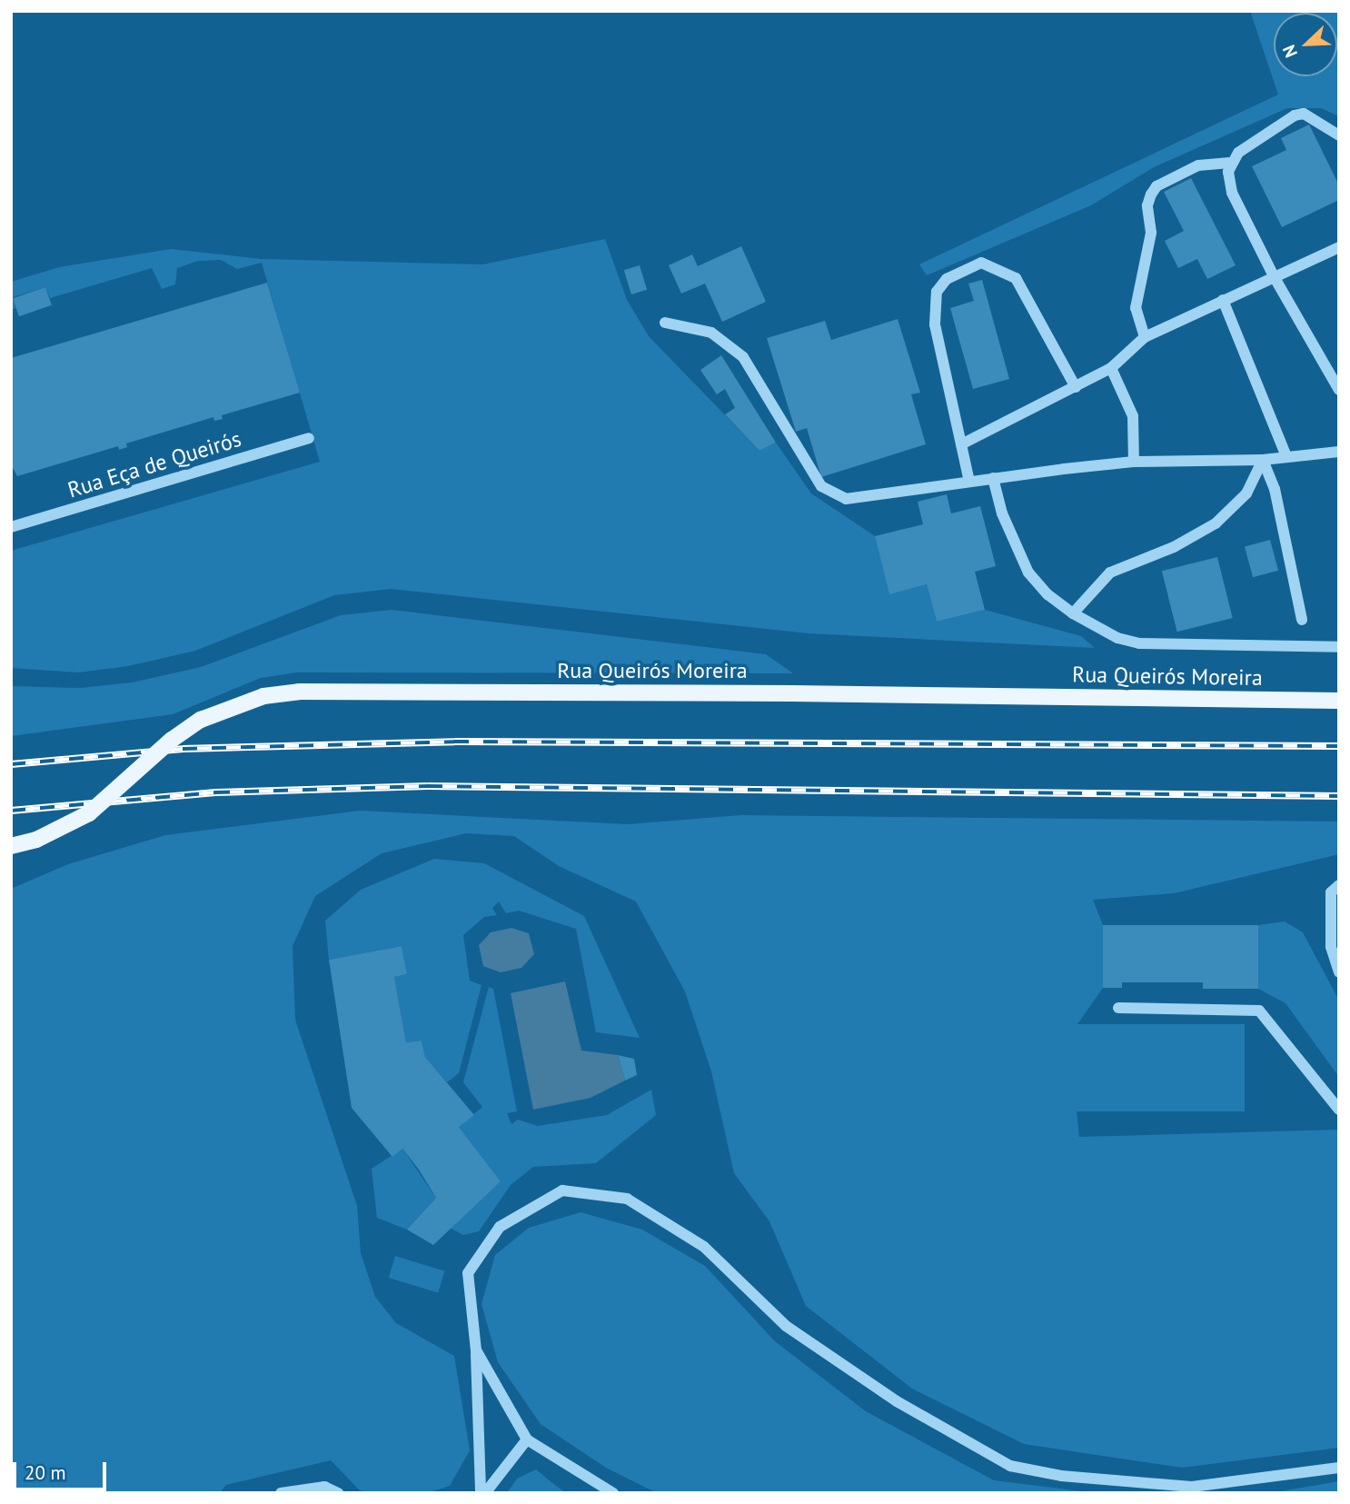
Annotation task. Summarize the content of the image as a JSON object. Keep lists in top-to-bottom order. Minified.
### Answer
{"streets":{"main road":["Rua Queirós Moreira"],"street":["Rua Eça de Queirós"]},"scale_bar":"20 m","north":"bottom left"}
